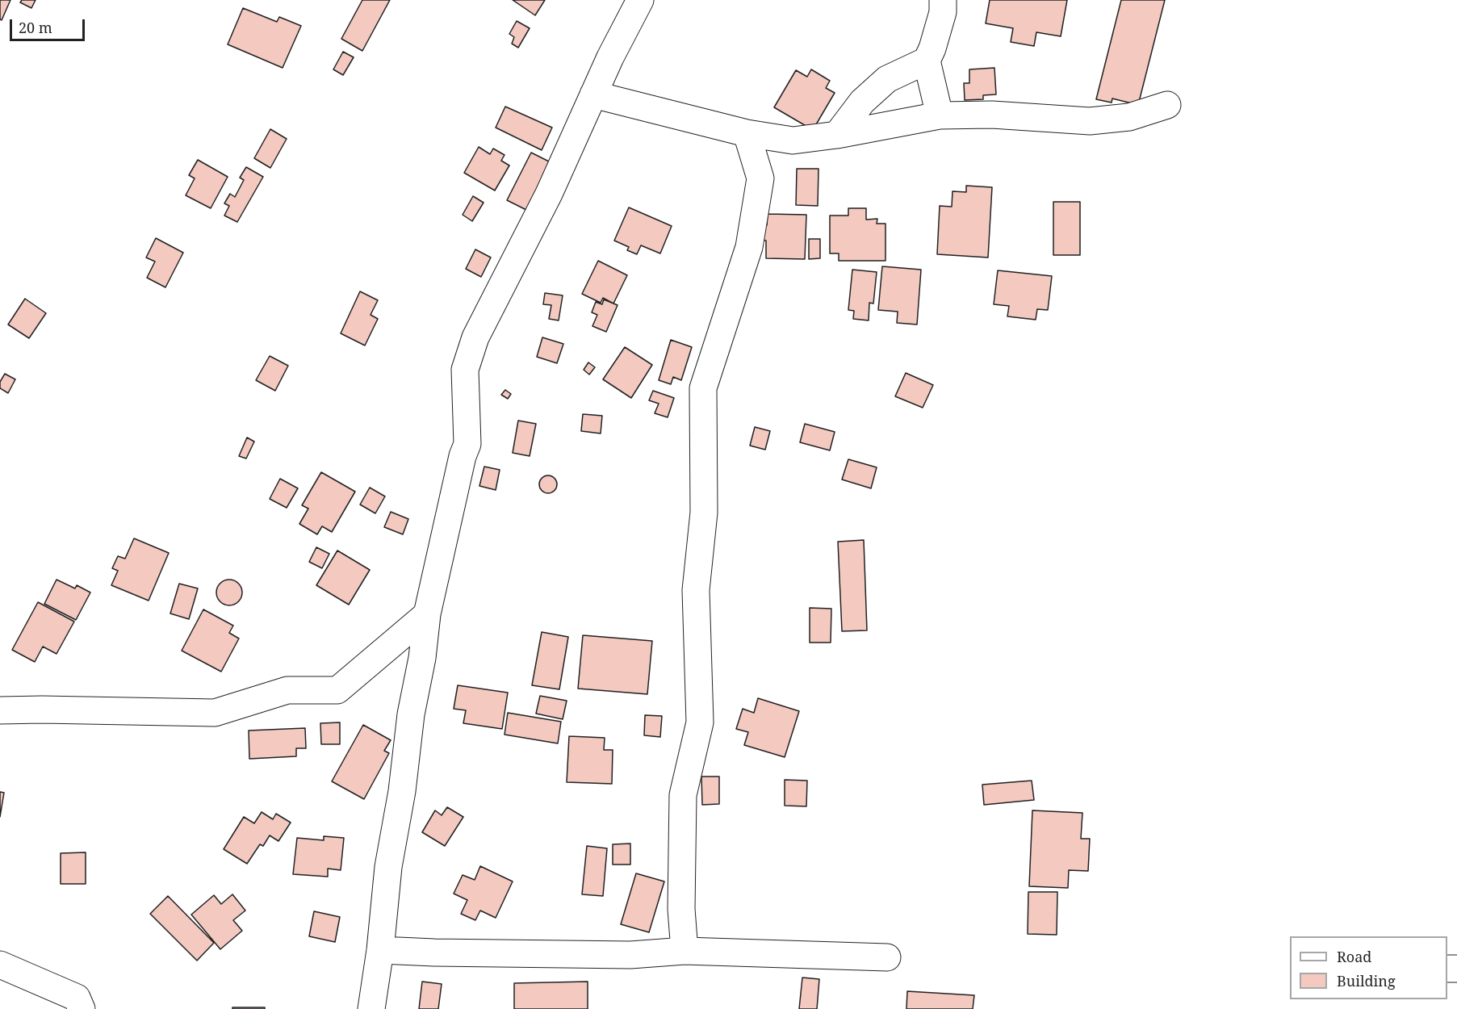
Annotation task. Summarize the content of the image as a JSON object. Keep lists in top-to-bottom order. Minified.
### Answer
{"legend":["Road","Building"],"scale_bar":"20 m"}
